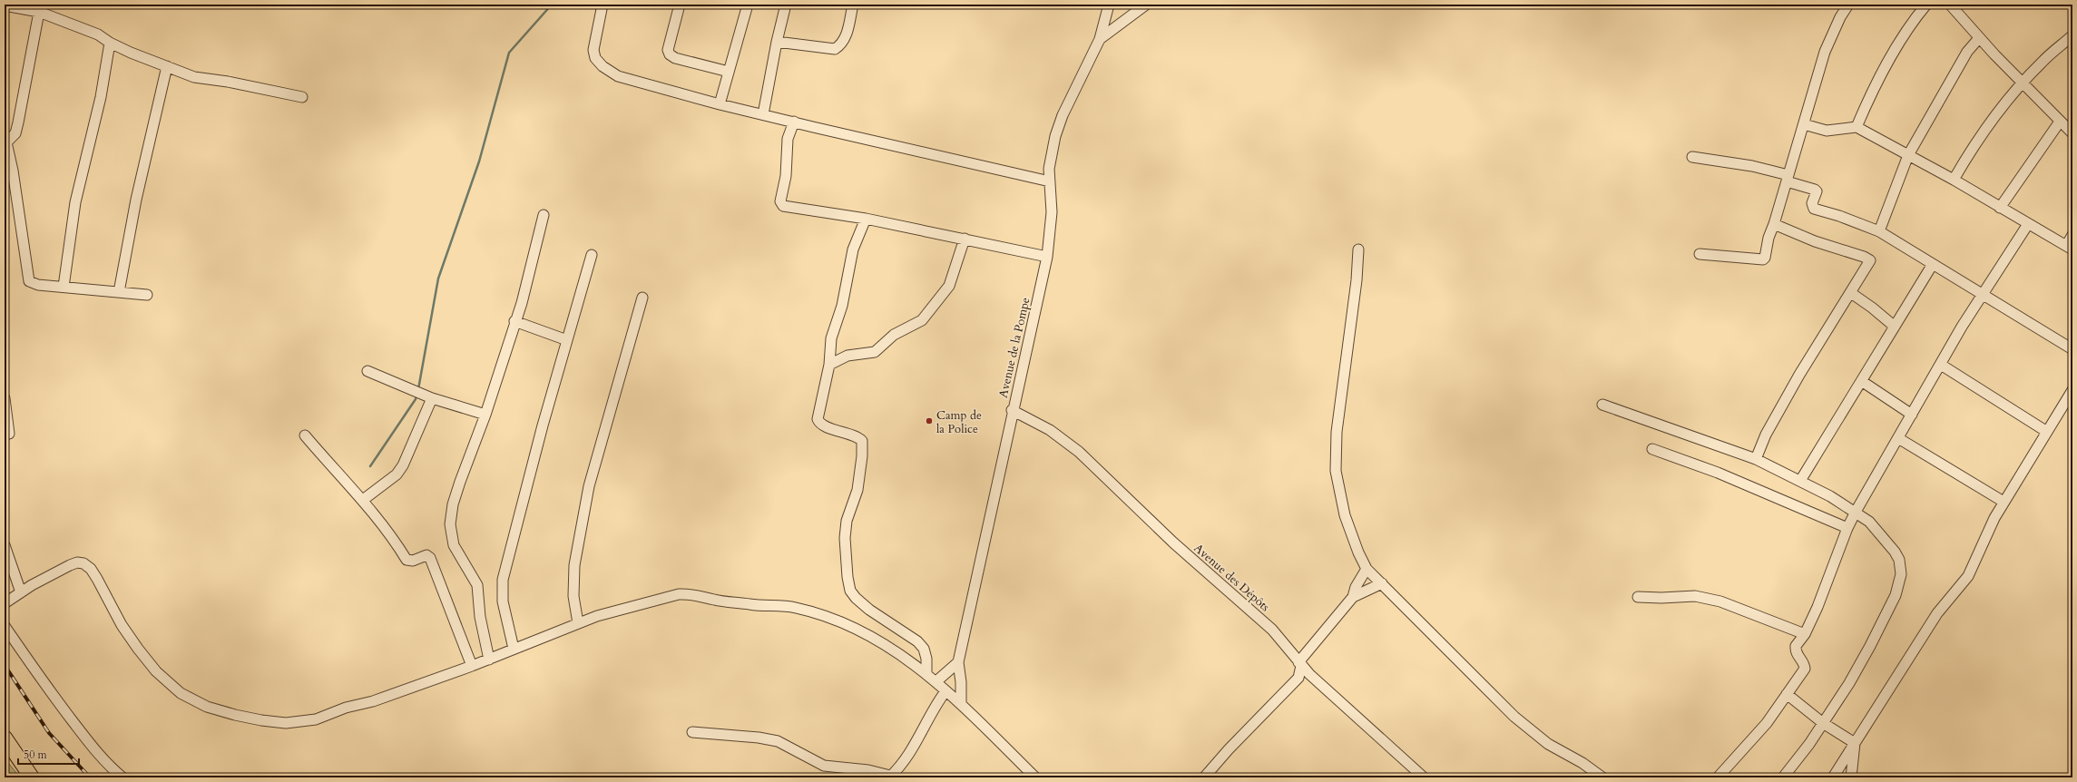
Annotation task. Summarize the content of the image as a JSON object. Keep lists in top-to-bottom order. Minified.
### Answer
{"streets":{"street":["Avenue de la Pompe","Avenue des Dépôts"]},"crossings":[["Avenue de la Pompe","Avenue des Dépôts"]],"places":["Camp de la Police"],"scale_bar":"50 m"}
